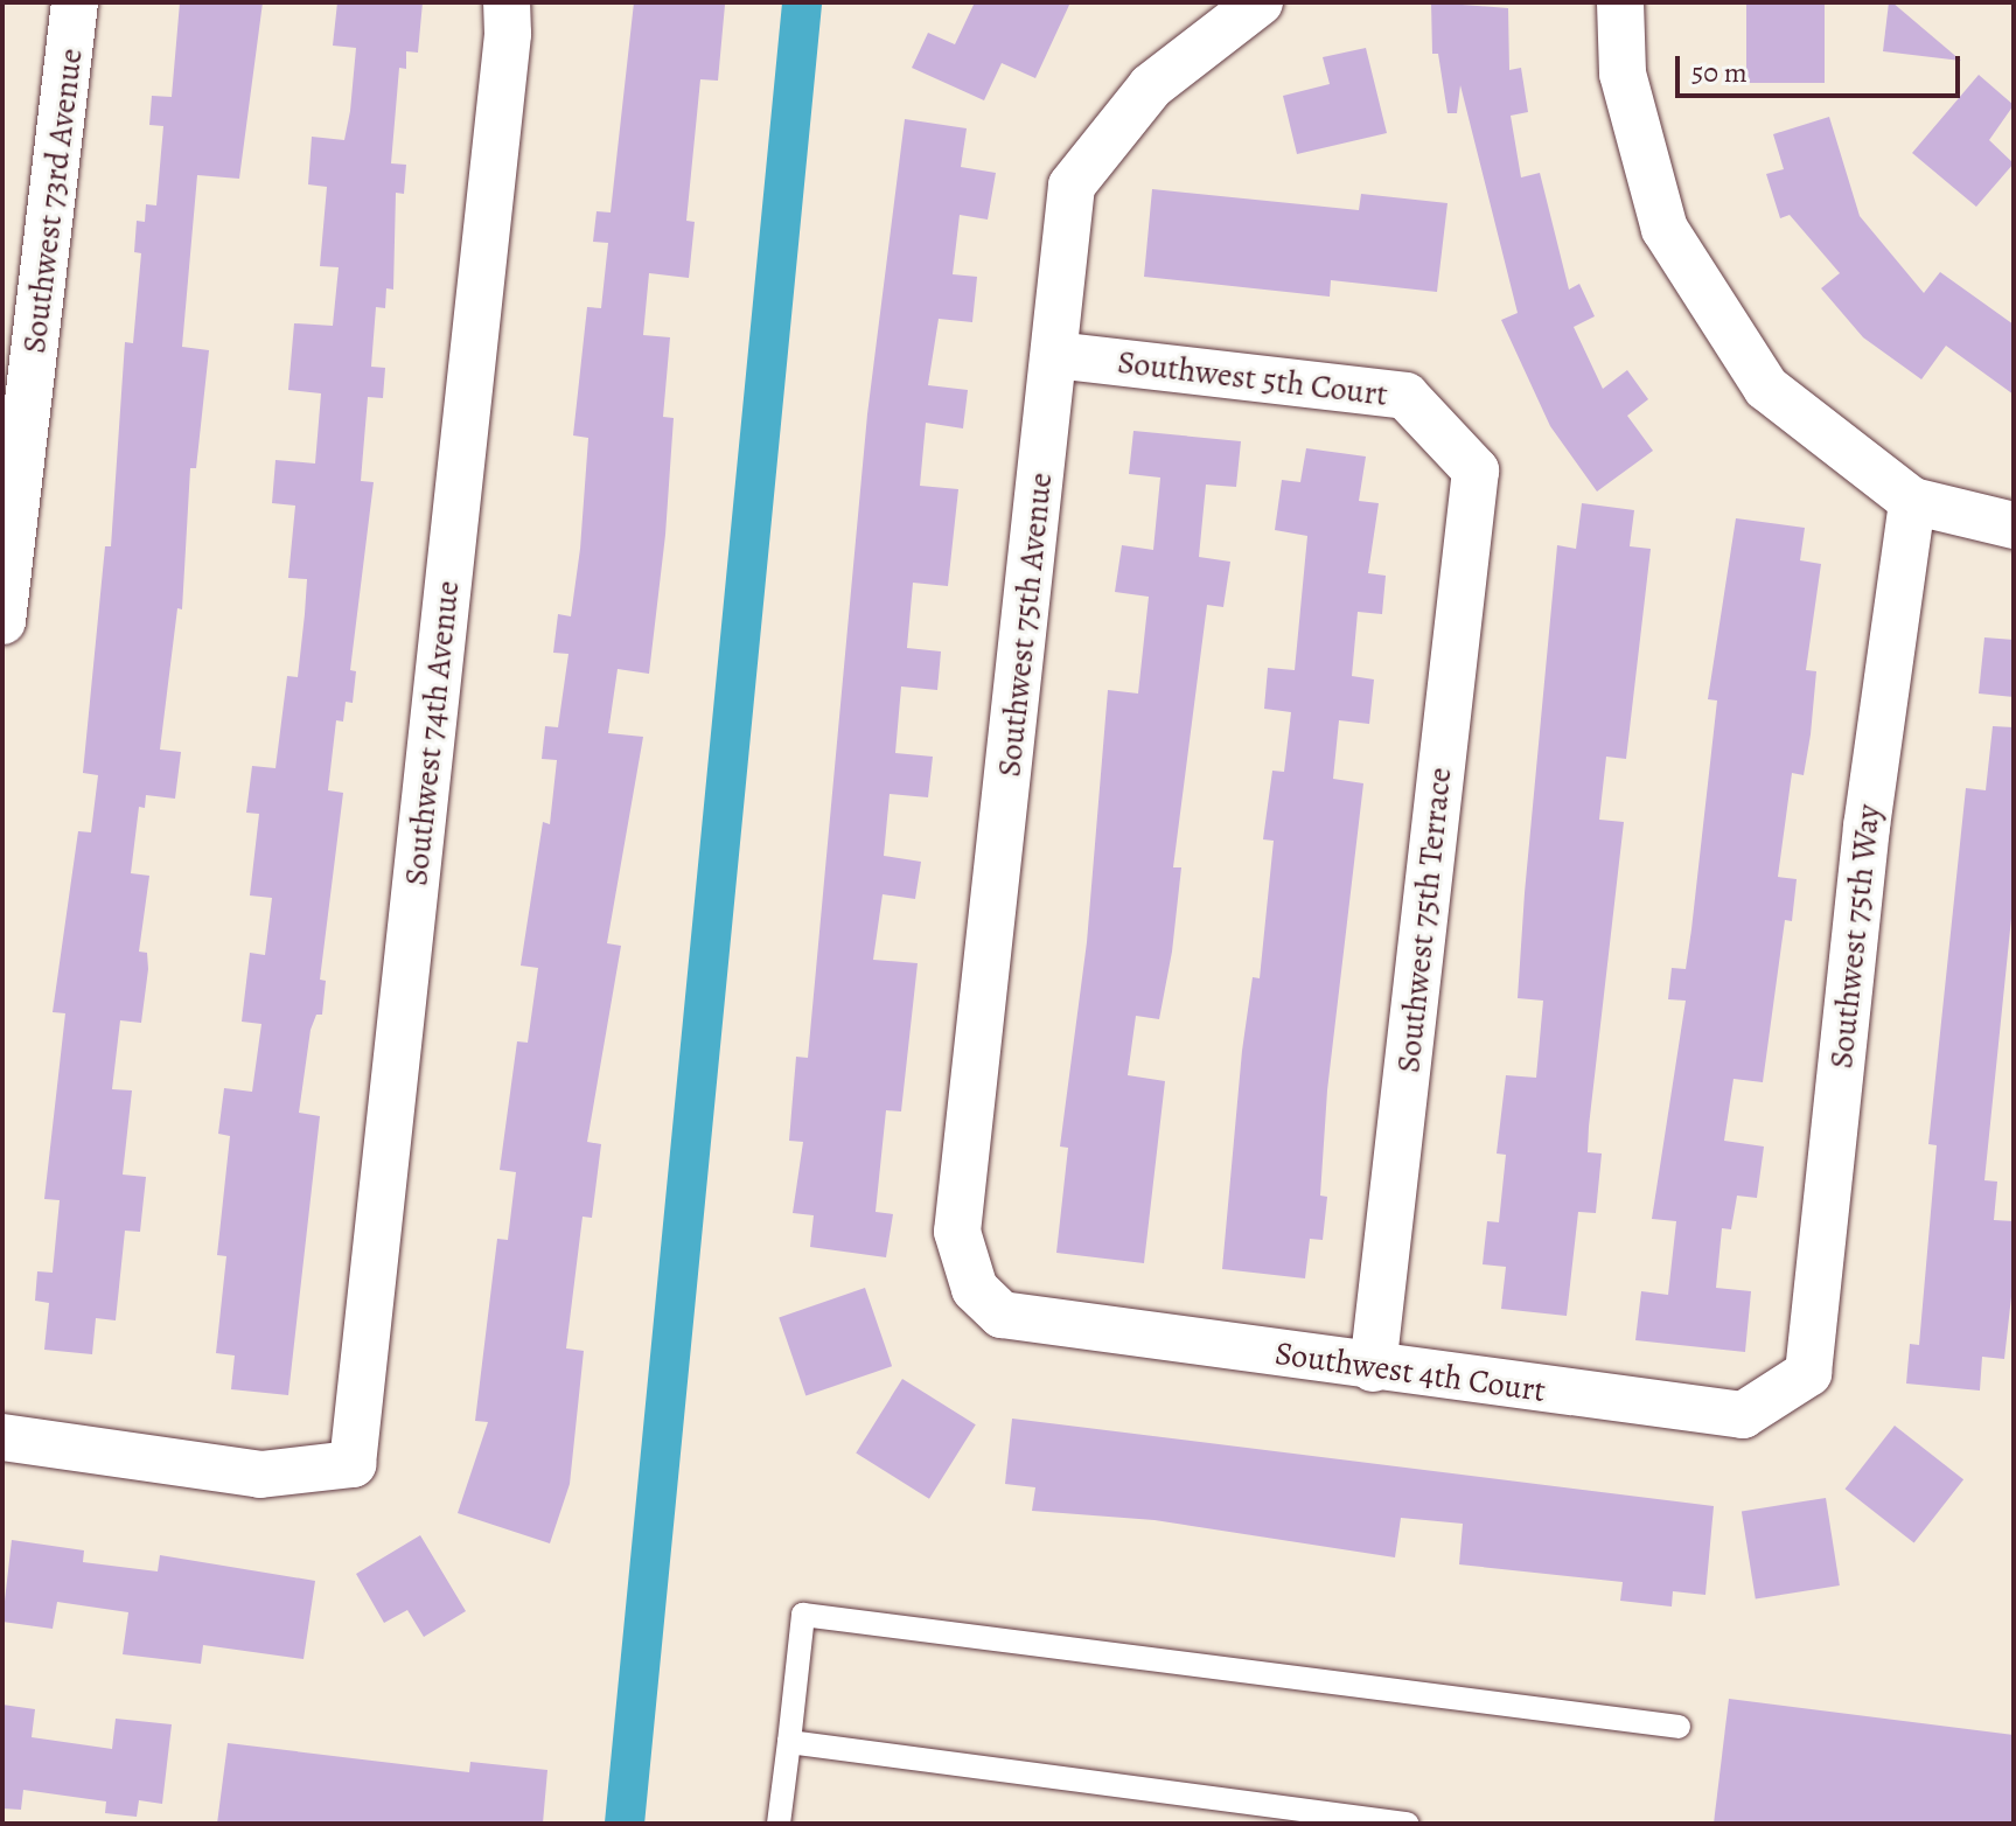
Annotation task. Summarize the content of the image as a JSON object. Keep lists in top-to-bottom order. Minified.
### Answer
{"streets":{"street":["Southwest 73rd Avenue","Southwest 5th Court","Southwest 75th Avenue","Southwest 74th Avenue","Southwest 75th Terrace","Southwest 75th Way","Southwest 4th Court"]},"crossings":[["Southwest 5th Court","Southwest 75th Avenue"],["Southwest 5th Court","Southwest 75th Terrace"],["Southwest 75th Avenue","Southwest 4th Court"],["Southwest 75th Terrace","Southwest 4th Court"],["Southwest 75th Way","Southwest 4th Court"]],"scale_bar":"50 m"}
